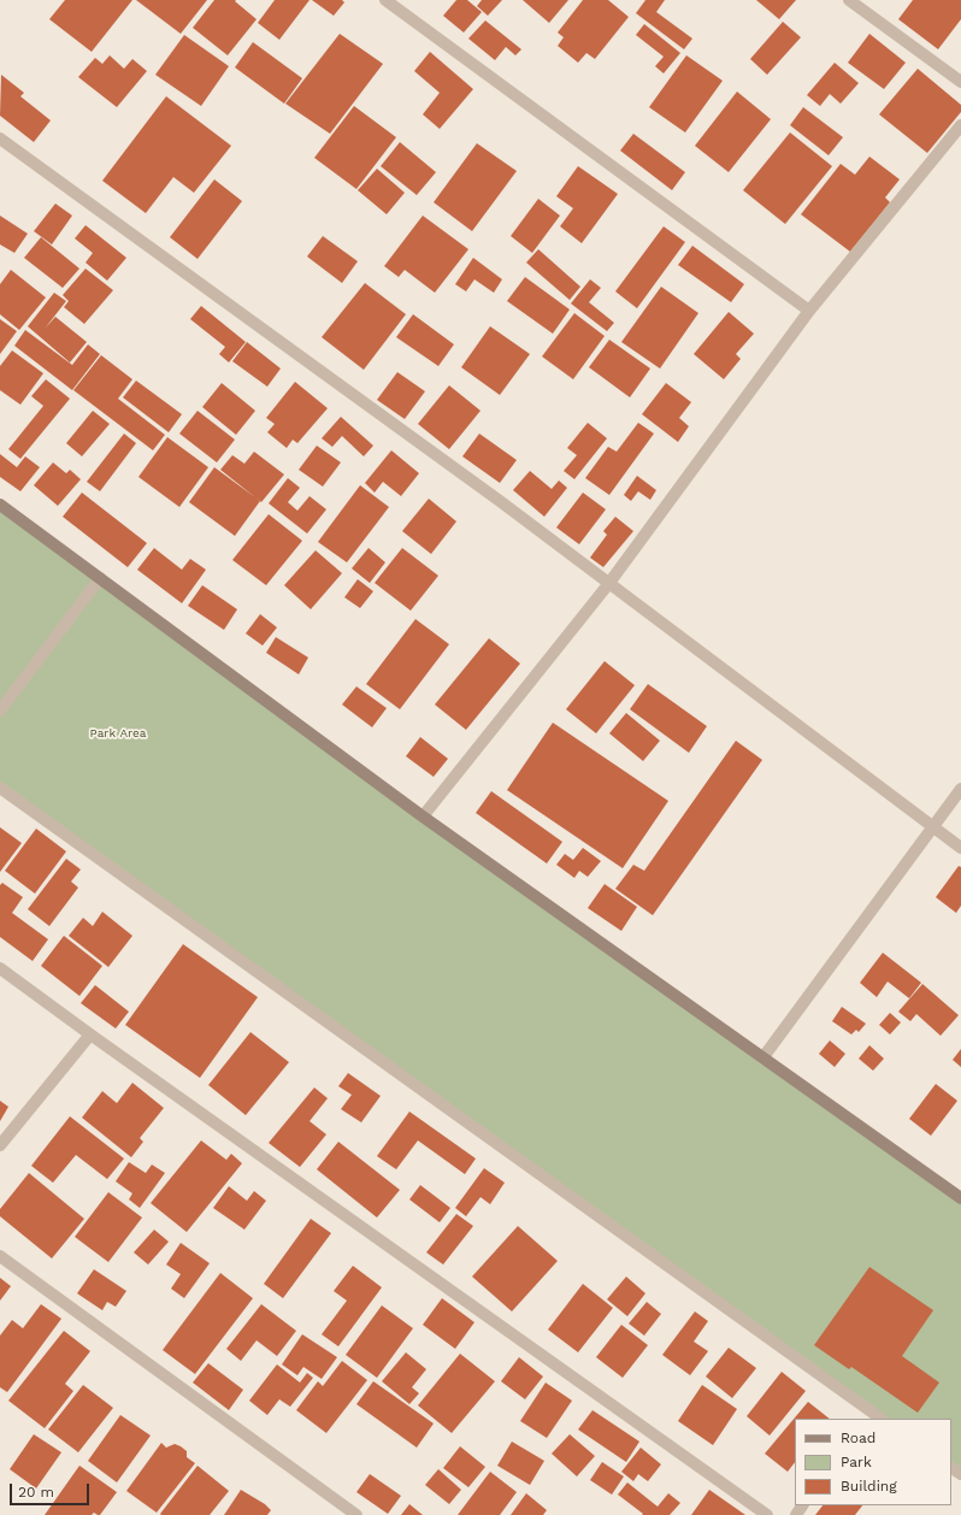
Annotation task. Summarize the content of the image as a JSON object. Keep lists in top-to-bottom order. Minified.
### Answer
{"parks":["Park Area"],"legend":["Road","Park","Building"],"scale_bar":"20 m"}
